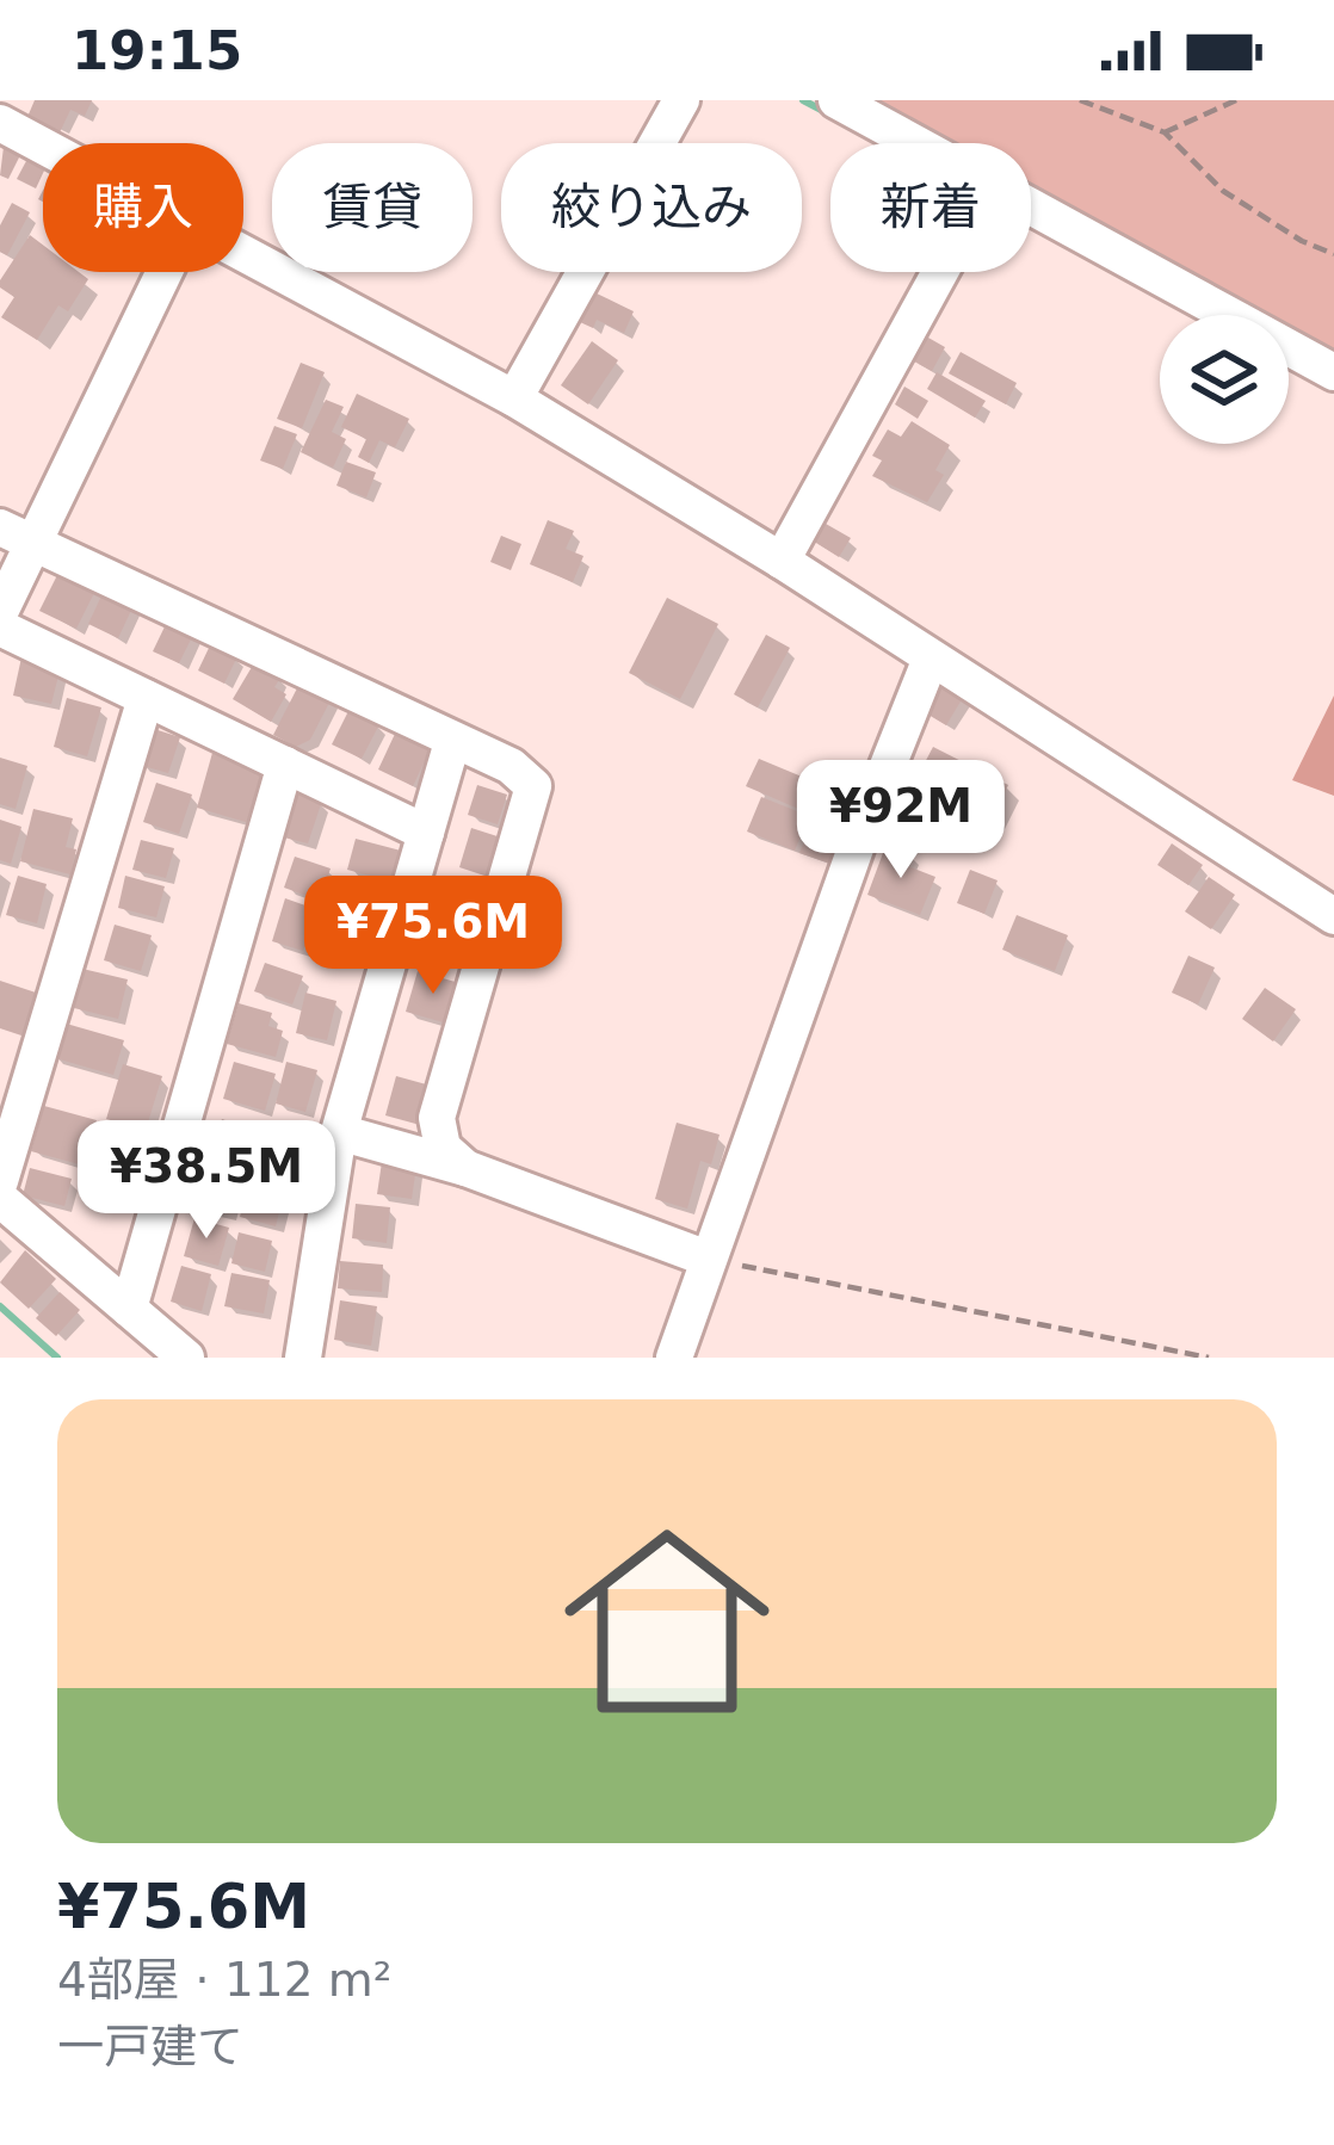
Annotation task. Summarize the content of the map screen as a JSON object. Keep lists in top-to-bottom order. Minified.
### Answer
{"page":{"status":"19:15","chip":["購入","賃貸","絞り込み","新着"],"price":["¥92M","¥75.6M","¥38.5M"],"list":[{"name":"¥75.6M","note":"4部屋 · 112 m² · 一戸建て"}]}}
